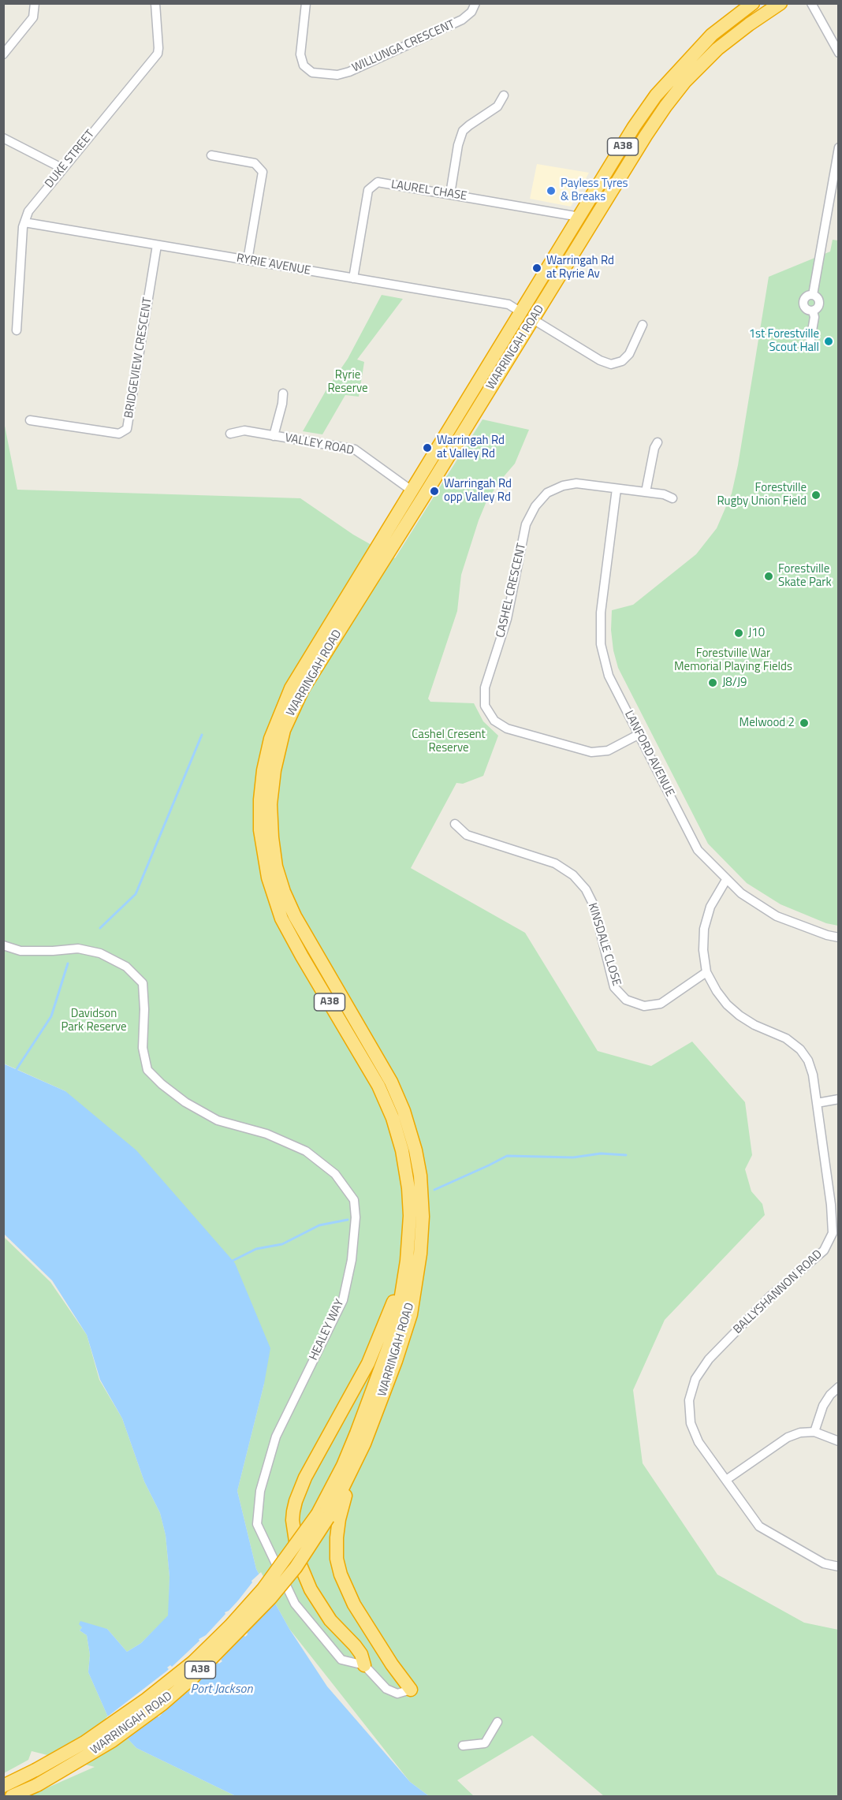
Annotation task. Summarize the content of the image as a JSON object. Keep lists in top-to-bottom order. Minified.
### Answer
{"streets":{"highway":["A38","WARRINGAH ROAD","VALLEY ROAD"],"street":["WILLUNGA CRESCENT","DUKE STREET","LAUREL CHASE","RYRIE AVENUE","BRIDGEVIEW CRESCENT","CASHEL CRESCENT","LANFORD AVENUE","KINSDALE CLOSE","BALLYSHANNON ROAD","HEALEY WAY"]},"crossings":[["DUKE STREET","RYRIE AVENUE"],["LAUREL CHASE","RYRIE AVENUE"],["LAUREL CHASE","WARRINGAH ROAD"],["RYRIE AVENUE","WARRINGAH ROAD"],["RYRIE AVENUE","BRIDGEVIEW CRESCENT"],["WARRINGAH ROAD","VALLEY ROAD"],["CASHEL CRESCENT","LANFORD AVENUE"],["LANFORD AVENUE","BALLYSHANNON ROAD"],["KINSDALE CLOSE","BALLYSHANNON ROAD"]],"water":["Port Jackson"],"parks":["Ryrie Reserve","Forestville War Memorial Playing Fields","Cashel Cresent Reserve","Davidson Park Reserve"],"places":["Payless Tyres & Breaks","Warringah Rd at Ryrie Av","1st Forestville Scout Hall","Warringah Rd at Valley Rd","Warringah Rd opp Valley Rd","Forestville Rugby Union Field","Forestville Skate Park","J10","J8/J9","Melwood 2"]}
